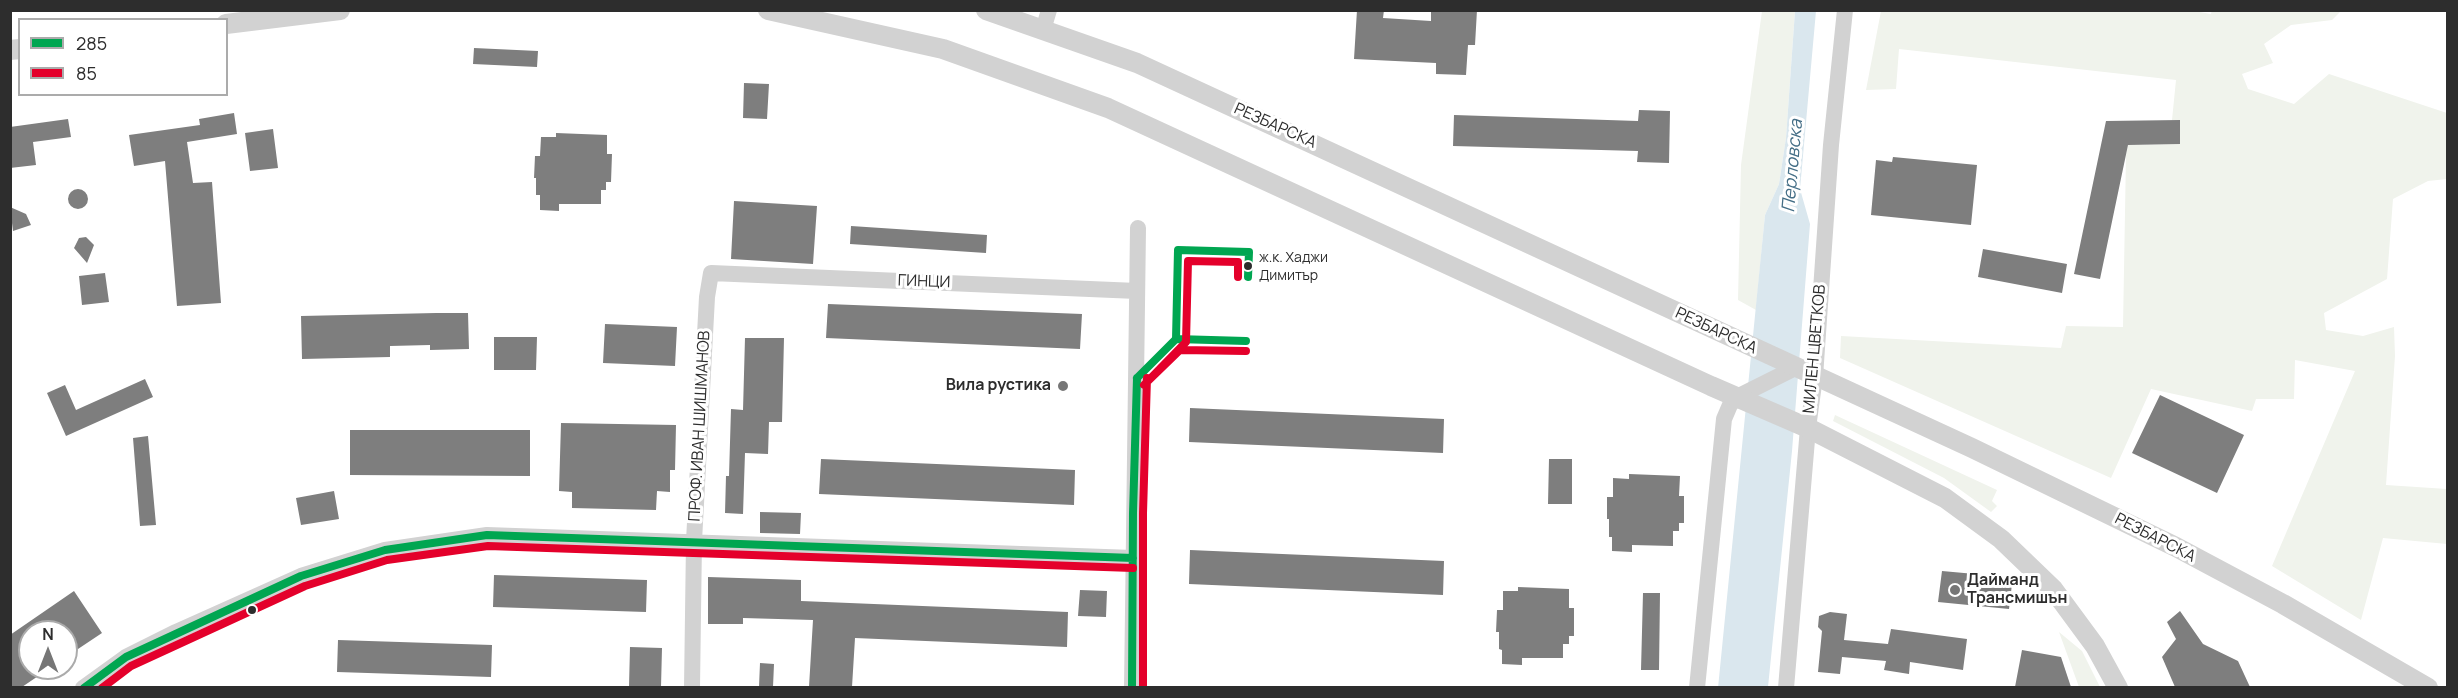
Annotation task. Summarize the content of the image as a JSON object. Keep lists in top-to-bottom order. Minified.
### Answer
{"streets":{"street":["РЕЗБАРСКА","ГИНЦИ","МИЛЕН ЦВЕТКОВ","ПРОФ. ИВАН ШИШМАНОВ"]},"crossings":[["РЕЗБАРСКА","МИЛЕН ЦВЕТКОВ"],["ГИНЦИ","ПРОФ. ИВАН ШИШМАНОВ"]],"water":["Перловска"],"places":["ж.к. Хаджи Димитър","Вила рустика","Дайманд Трансмишън"],"lines":["transit line 285","transit line 85"],"legend":["285","85"],"north":"top"}
